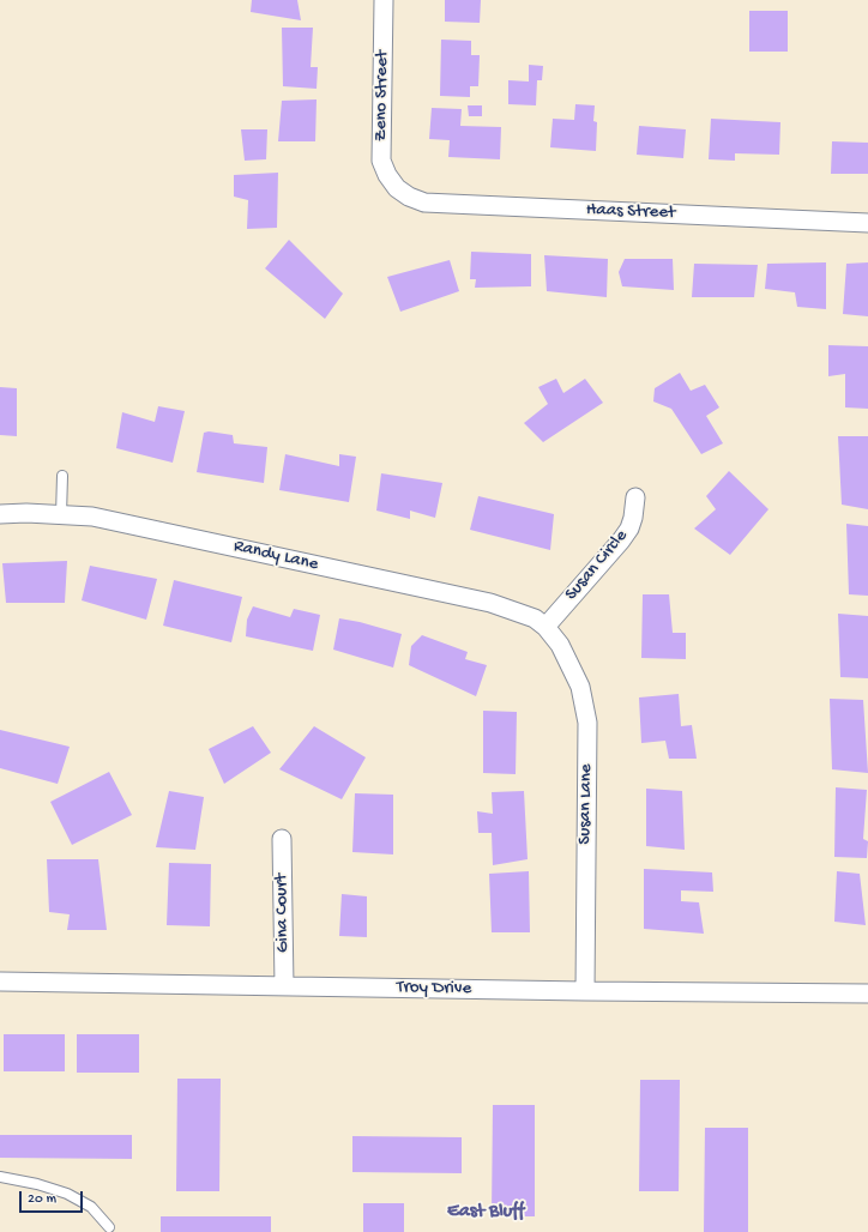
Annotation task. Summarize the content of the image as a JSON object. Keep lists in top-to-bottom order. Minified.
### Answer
{"streets":{"street":["Zeno Street","Haas Street","Randy Lane","Susan Circle","Susan Lane","Gina Court","Troy Drive"]},"crossings":[["Zeno Street","Haas Street"],["Randy Lane","Susan Circle"],["Randy Lane","Susan Lane"],["Susan Circle","Susan Lane"],["Susan Lane","Troy Drive"],["Gina Court","Troy Drive"]],"districts":["East Bluff"],"scale_bar":"20 m"}
